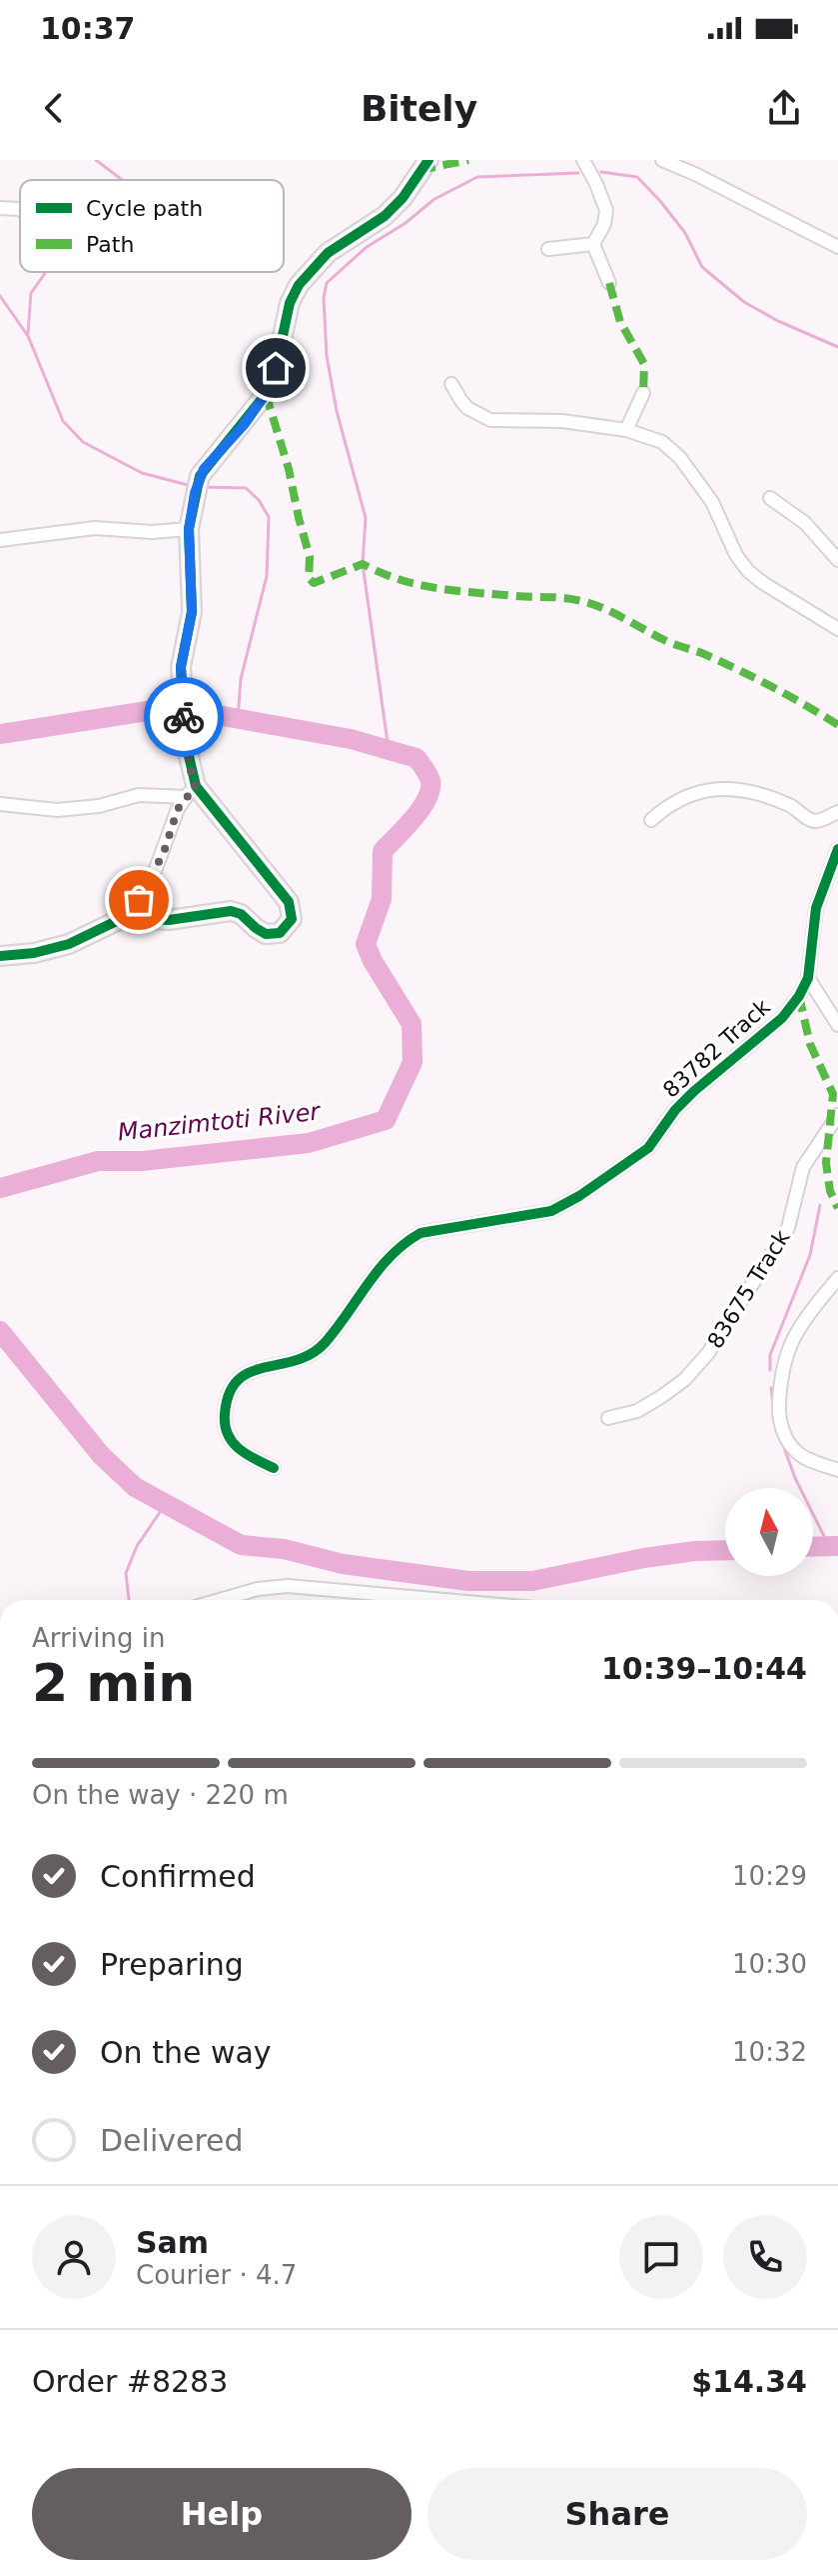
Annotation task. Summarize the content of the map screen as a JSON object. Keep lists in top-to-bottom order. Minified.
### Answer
{"streets":{"street":["83782 Track","83675 Track"]},"water":["Manzimtoti River"],"legend":["Cycle path","Path"],"north":"top","page":{"status":"10:37","header":"Bitely","heading":["2 min","Arriving in","10:39–10:44"],"panel":["Sam","Courier · 4.7","Order #8283","$14.34"],"bar":"On the way · 220 m","list":[["Confirmed","10:29"],["Preparing","10:30"],["On the way","10:32"],"Delivered"],"buttons":["Help","Share"]}}
